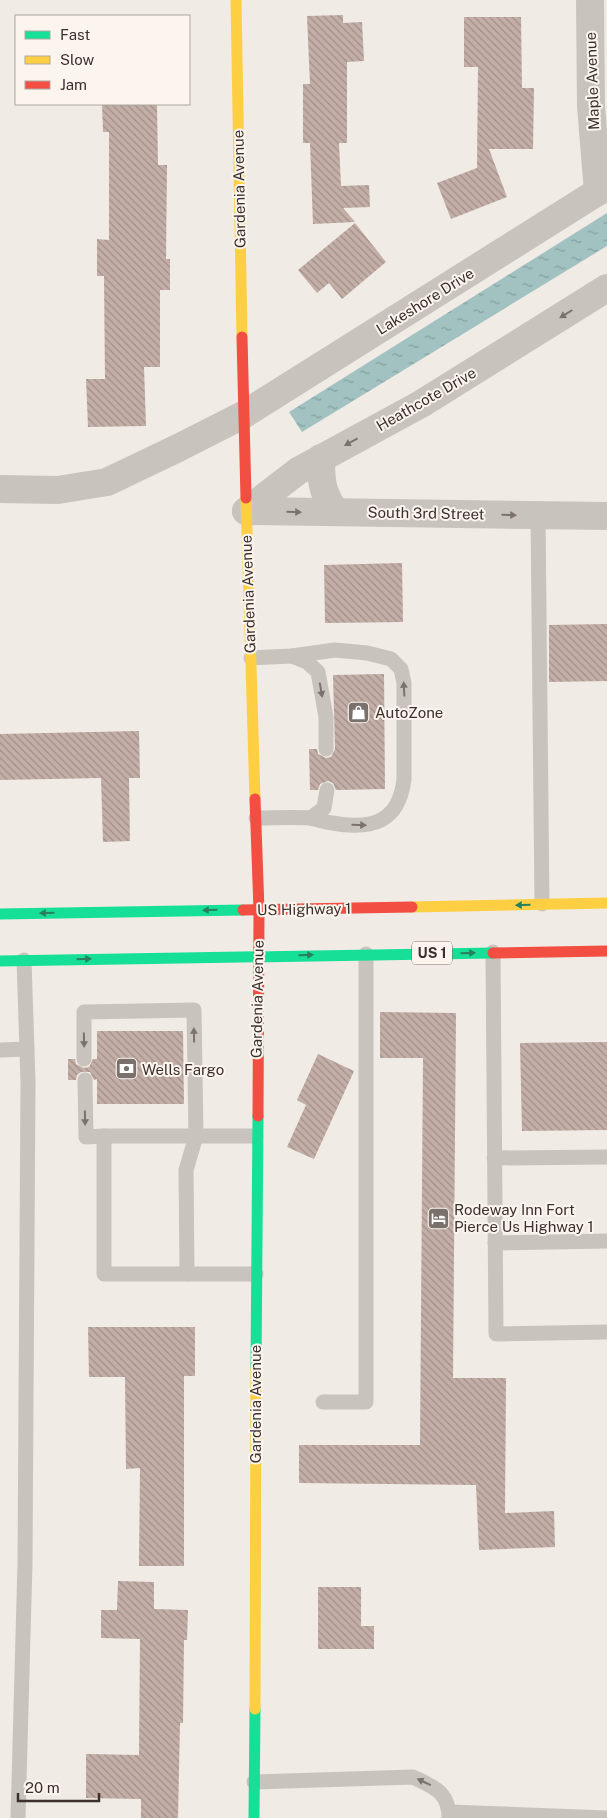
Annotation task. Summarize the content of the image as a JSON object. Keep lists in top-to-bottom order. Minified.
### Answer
{"streets":{"street":["Maple Avenue","Gardenia Avenue","Lakeshore Drive","Heathcote Drive","South 3rd Street","US Highway 1","US 1"]},"crossings":[["Maple Avenue","Lakeshore Drive"],["Gardenia Avenue","Lakeshore Drive"],["Gardenia Avenue","Heathcote Drive"],["Gardenia Avenue","South 3rd Street"],["Gardenia Avenue","US Highway 1"],["Gardenia Avenue","US 1"],["Heathcote Drive","South 3rd Street"]],"one_way":["Heathcote Drive","South 3rd Street"],"places":{"shop":["AutoZone"],"bank":["Wells Fargo"],"hotel":["Rodeway Inn Fort Pierce Us Highway 1"]},"legend":["Fast","Slow","Jam"],"scale_bar":"20 m"}
